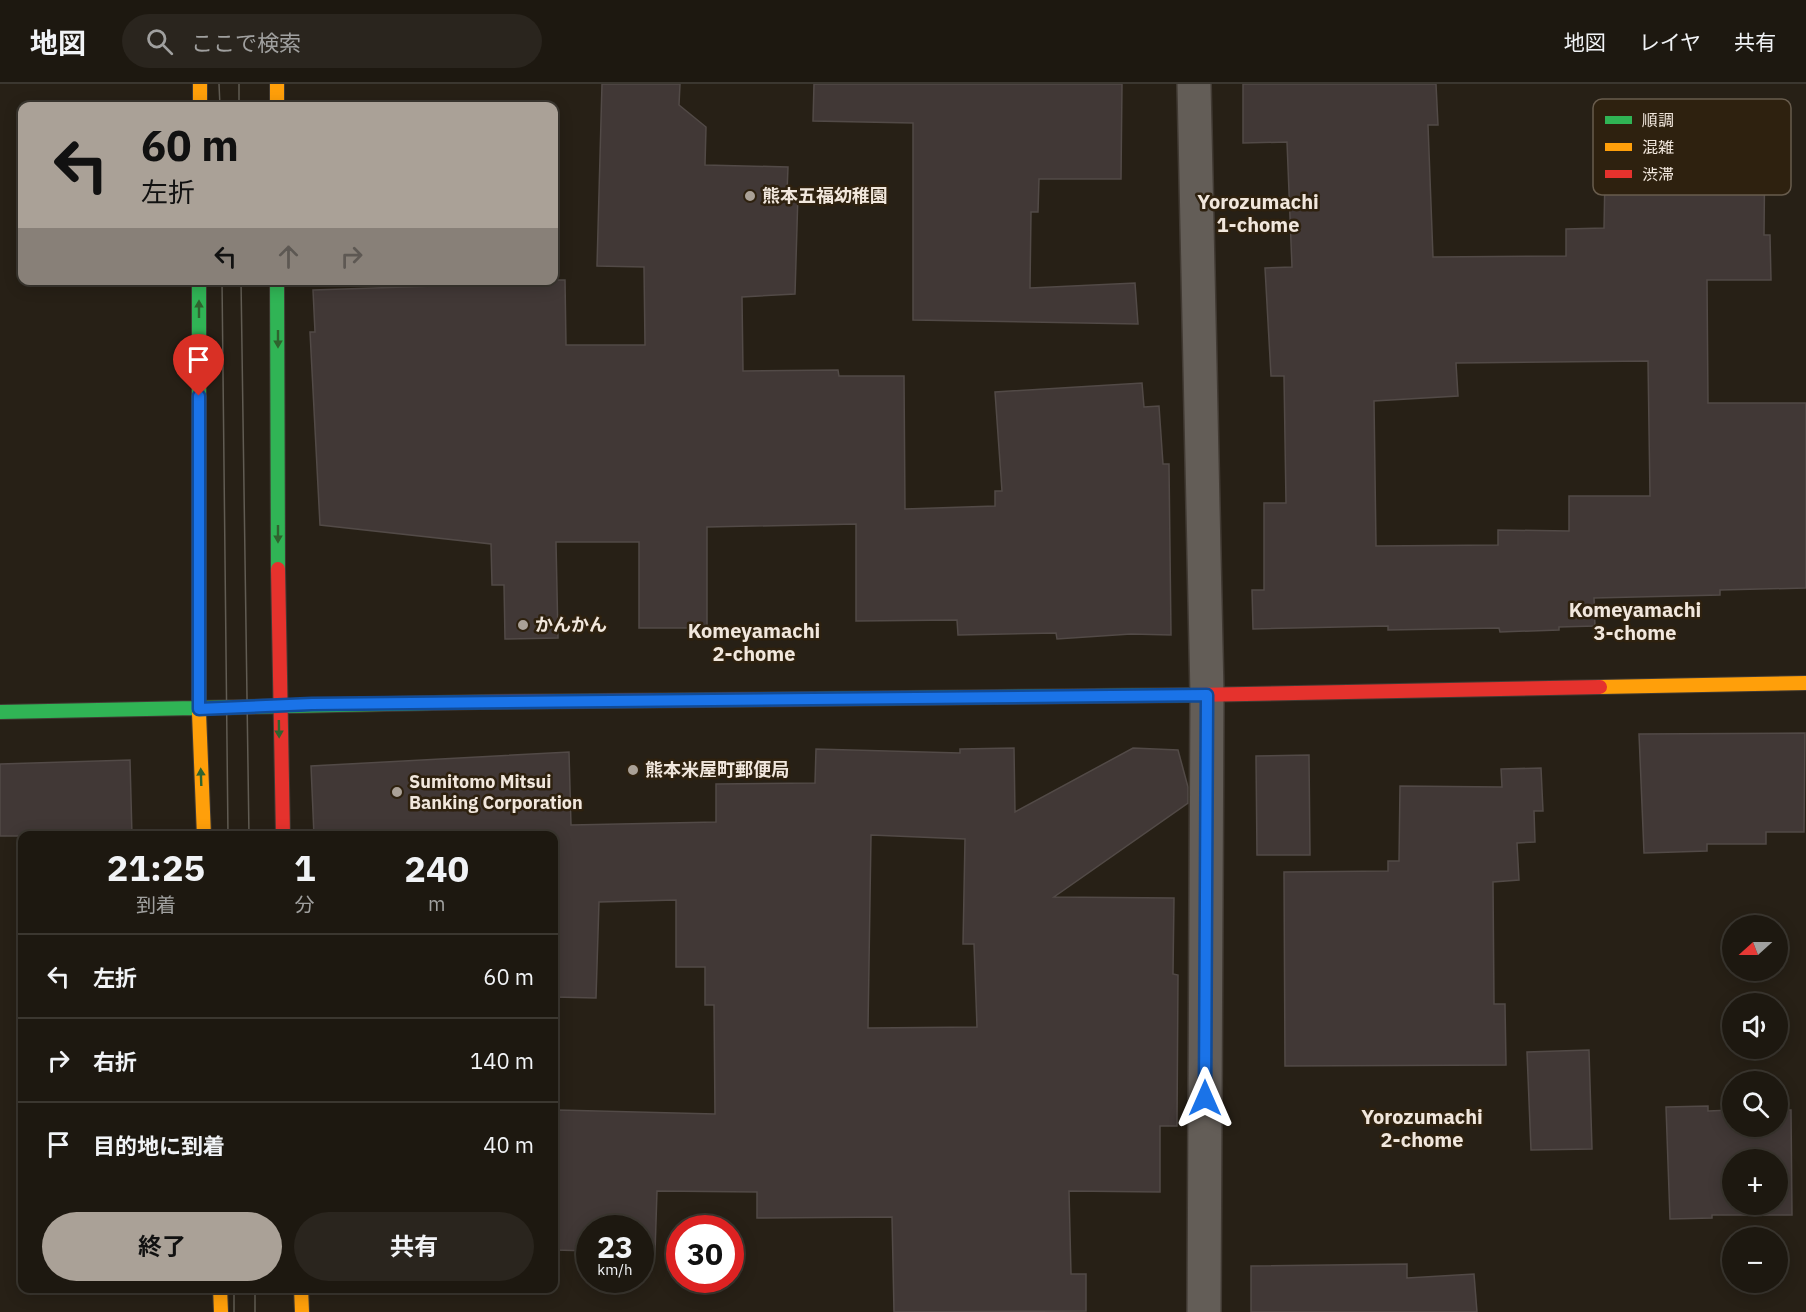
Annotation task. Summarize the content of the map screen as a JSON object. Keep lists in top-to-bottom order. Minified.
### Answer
{"districts":["Yorozumachi 1-chome","Komeyamachi 3-chome","Komeyamachi 2-chome","Yorozumachi 2-chome"],"places":["熊本五福幼稚園","かんかん","熊本米屋町郵便局","Sumitomo Mitsui Banking Corporation"],"legend":["順調","混雑","渋滞"],"north":"left","page":{"header":"地図","search":"ここで検索","nav":["地図","レイヤ","共有"],"turn":["60 m","左折"],"eta":["21:25","到着","1","分","240","m"],"map_buttons":["+","−"],"list":[{"name":"左折","value":"60 m"},{"name":"右折","value":"140 m"},{"name":"目的地に到着","value":"40 m"}],"buttons":["終了","共有"],"speed":"23 km/h","limit":"30"}}
